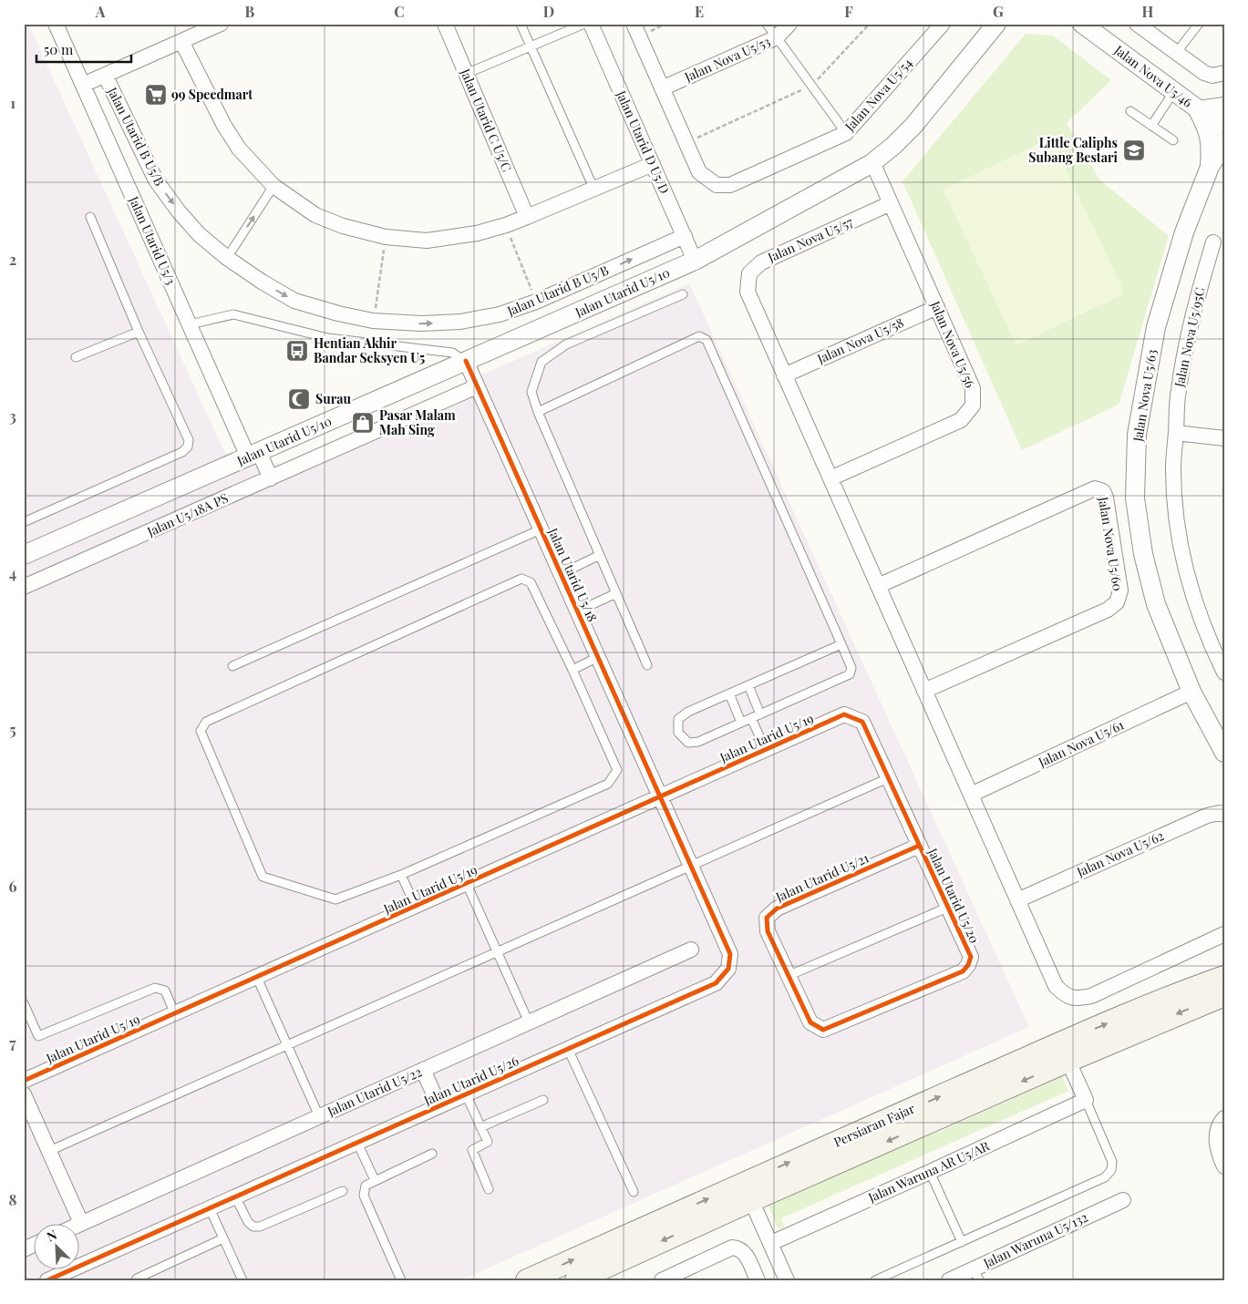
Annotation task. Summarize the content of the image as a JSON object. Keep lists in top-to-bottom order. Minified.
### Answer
{"streets":{"main road":["Persiaran Fajar"],"street":["Jalan Nova U5/53","Jalan Nova U5/46","Jalan Nova U5/54","Jalan Utarid C U5/C","Jalan Utarid B U5/B","Jalan Utarid D U5/D","Jalan Nova U5/57","Jalan Utarid U5/3","Jalan Utarid U5/10","Jalan Nova U5/95C","Jalan Nova U5/58","Jalan Nova U5/56","Jalan Nova U5/63","Jalan U5/18A PS","Jalan Nova U5/60","Jalan Utarid U5/18","Jalan Utarid U5/19","Jalan Nova U5/61","Jalan Nova U5/62","Jalan Utarid U5/21","Jalan Utarid U5/20","Jalan Utarid U5/26","Jalan Utarid U5/22","Jalan Waruna AR U5/AR","Jalan Waruna U5/132"]},"crossings":[["Jalan Utarid B U5/B","Jalan Utarid D U5/D"],["Jalan Utarid D U5/D","Jalan Utarid U5/10"],["Jalan Nova U5/57","Jalan Nova U5/58"],["Jalan Nova U5/57","Jalan Nova U5/56"],["Jalan Utarid U5/3","Jalan Utarid U5/10"],["Jalan Utarid U5/3","Jalan U5/18A PS"],["Jalan Utarid U5/10","Jalan Nova U5/56"],["Jalan Utarid U5/10","Jalan Utarid U5/18"],["Jalan Nova U5/58","Jalan Nova U5/56"],["Jalan Nova U5/63","Jalan Nova U5/61"],["Jalan U5/18A PS","Jalan Utarid U5/18"],["Jalan Utarid U5/18","Jalan Utarid U5/19"],["Jalan Utarid U5/18","Jalan Utarid U5/26"],["Jalan Utarid U5/19","Jalan Utarid U5/20"],["Jalan Utarid U5/19","Jalan Utarid U5/26"],["Jalan Utarid U5/21","Jalan Utarid U5/20"]],"places":{"supermarket":["99 Speedmart"],"school or university":["Little Caliphs Subang Bestari"],"bus stop":["Hentian Akhir Bandar Seksyen U5"],"mosque":["Surau"],"shop":["Pasar Malam Mah Sing"]},"scale_bar":"50 m","north":"top left","grid":{"columns":["A","B","C","D","E","F","G","H"],"rows":["1","2","3","4","5","6","7","8"]}}
